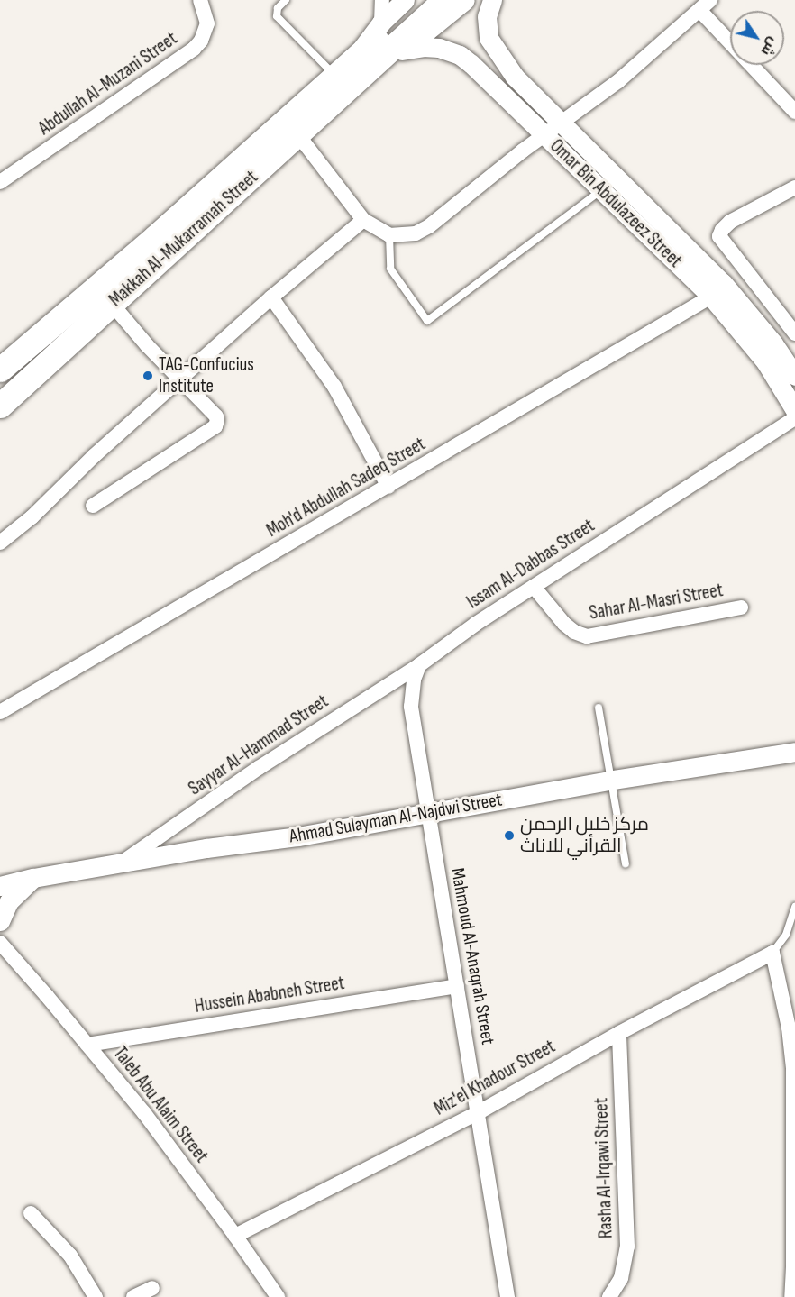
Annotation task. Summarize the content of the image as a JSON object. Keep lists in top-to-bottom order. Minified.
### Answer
{"streets":{"main road":["Makkah Al-Mukarramah Street"],"street":["Abdullah Al-Muzani Street","Omar Bin Abdulazeez Street","Moh'd Abdullah Sadeq Street","Issam Al-Dabbas Street","Sahar Al-Masri Street","Sayyar Al-Hammad Street","Ahmad Sulayman Al-Najdwi Street","Mahmoud Al-Anaqrah Street","Hussein Ababneh Street","Miz'el Khadour Street","Taleb Abu Alaim Street","Rasha Al-Irqawi Street"]},"crossings":[["Omar Bin Abdulazeez Street","Makkah Al-Mukarramah Street"],["Omar Bin Abdulazeez Street","Moh'd Abdullah Sadeq Street"],["Issam Al-Dabbas Street","Sahar Al-Masri Street"],["Issam Al-Dabbas Street","Sayyar Al-Hammad Street"],["Sayyar Al-Hammad Street","Ahmad Sulayman Al-Najdwi Street"],["Ahmad Sulayman Al-Najdwi Street","Mahmoud Al-Anaqrah Street"],["Mahmoud Al-Anaqrah Street","Hussein Ababneh Street"],["Mahmoud Al-Anaqrah Street","Miz'el Khadour Street"],["Hussein Ababneh Street","Taleb Abu Alaim Street"],["Miz'el Khadour Street","Taleb Abu Alaim Street"],["Miz'el Khadour Street","Rasha Al-Irqawi Street"]],"places":["TAG-Confucius Institute","مركز خليل الرحمن القرأني للاناث"],"north":"bottom right"}
